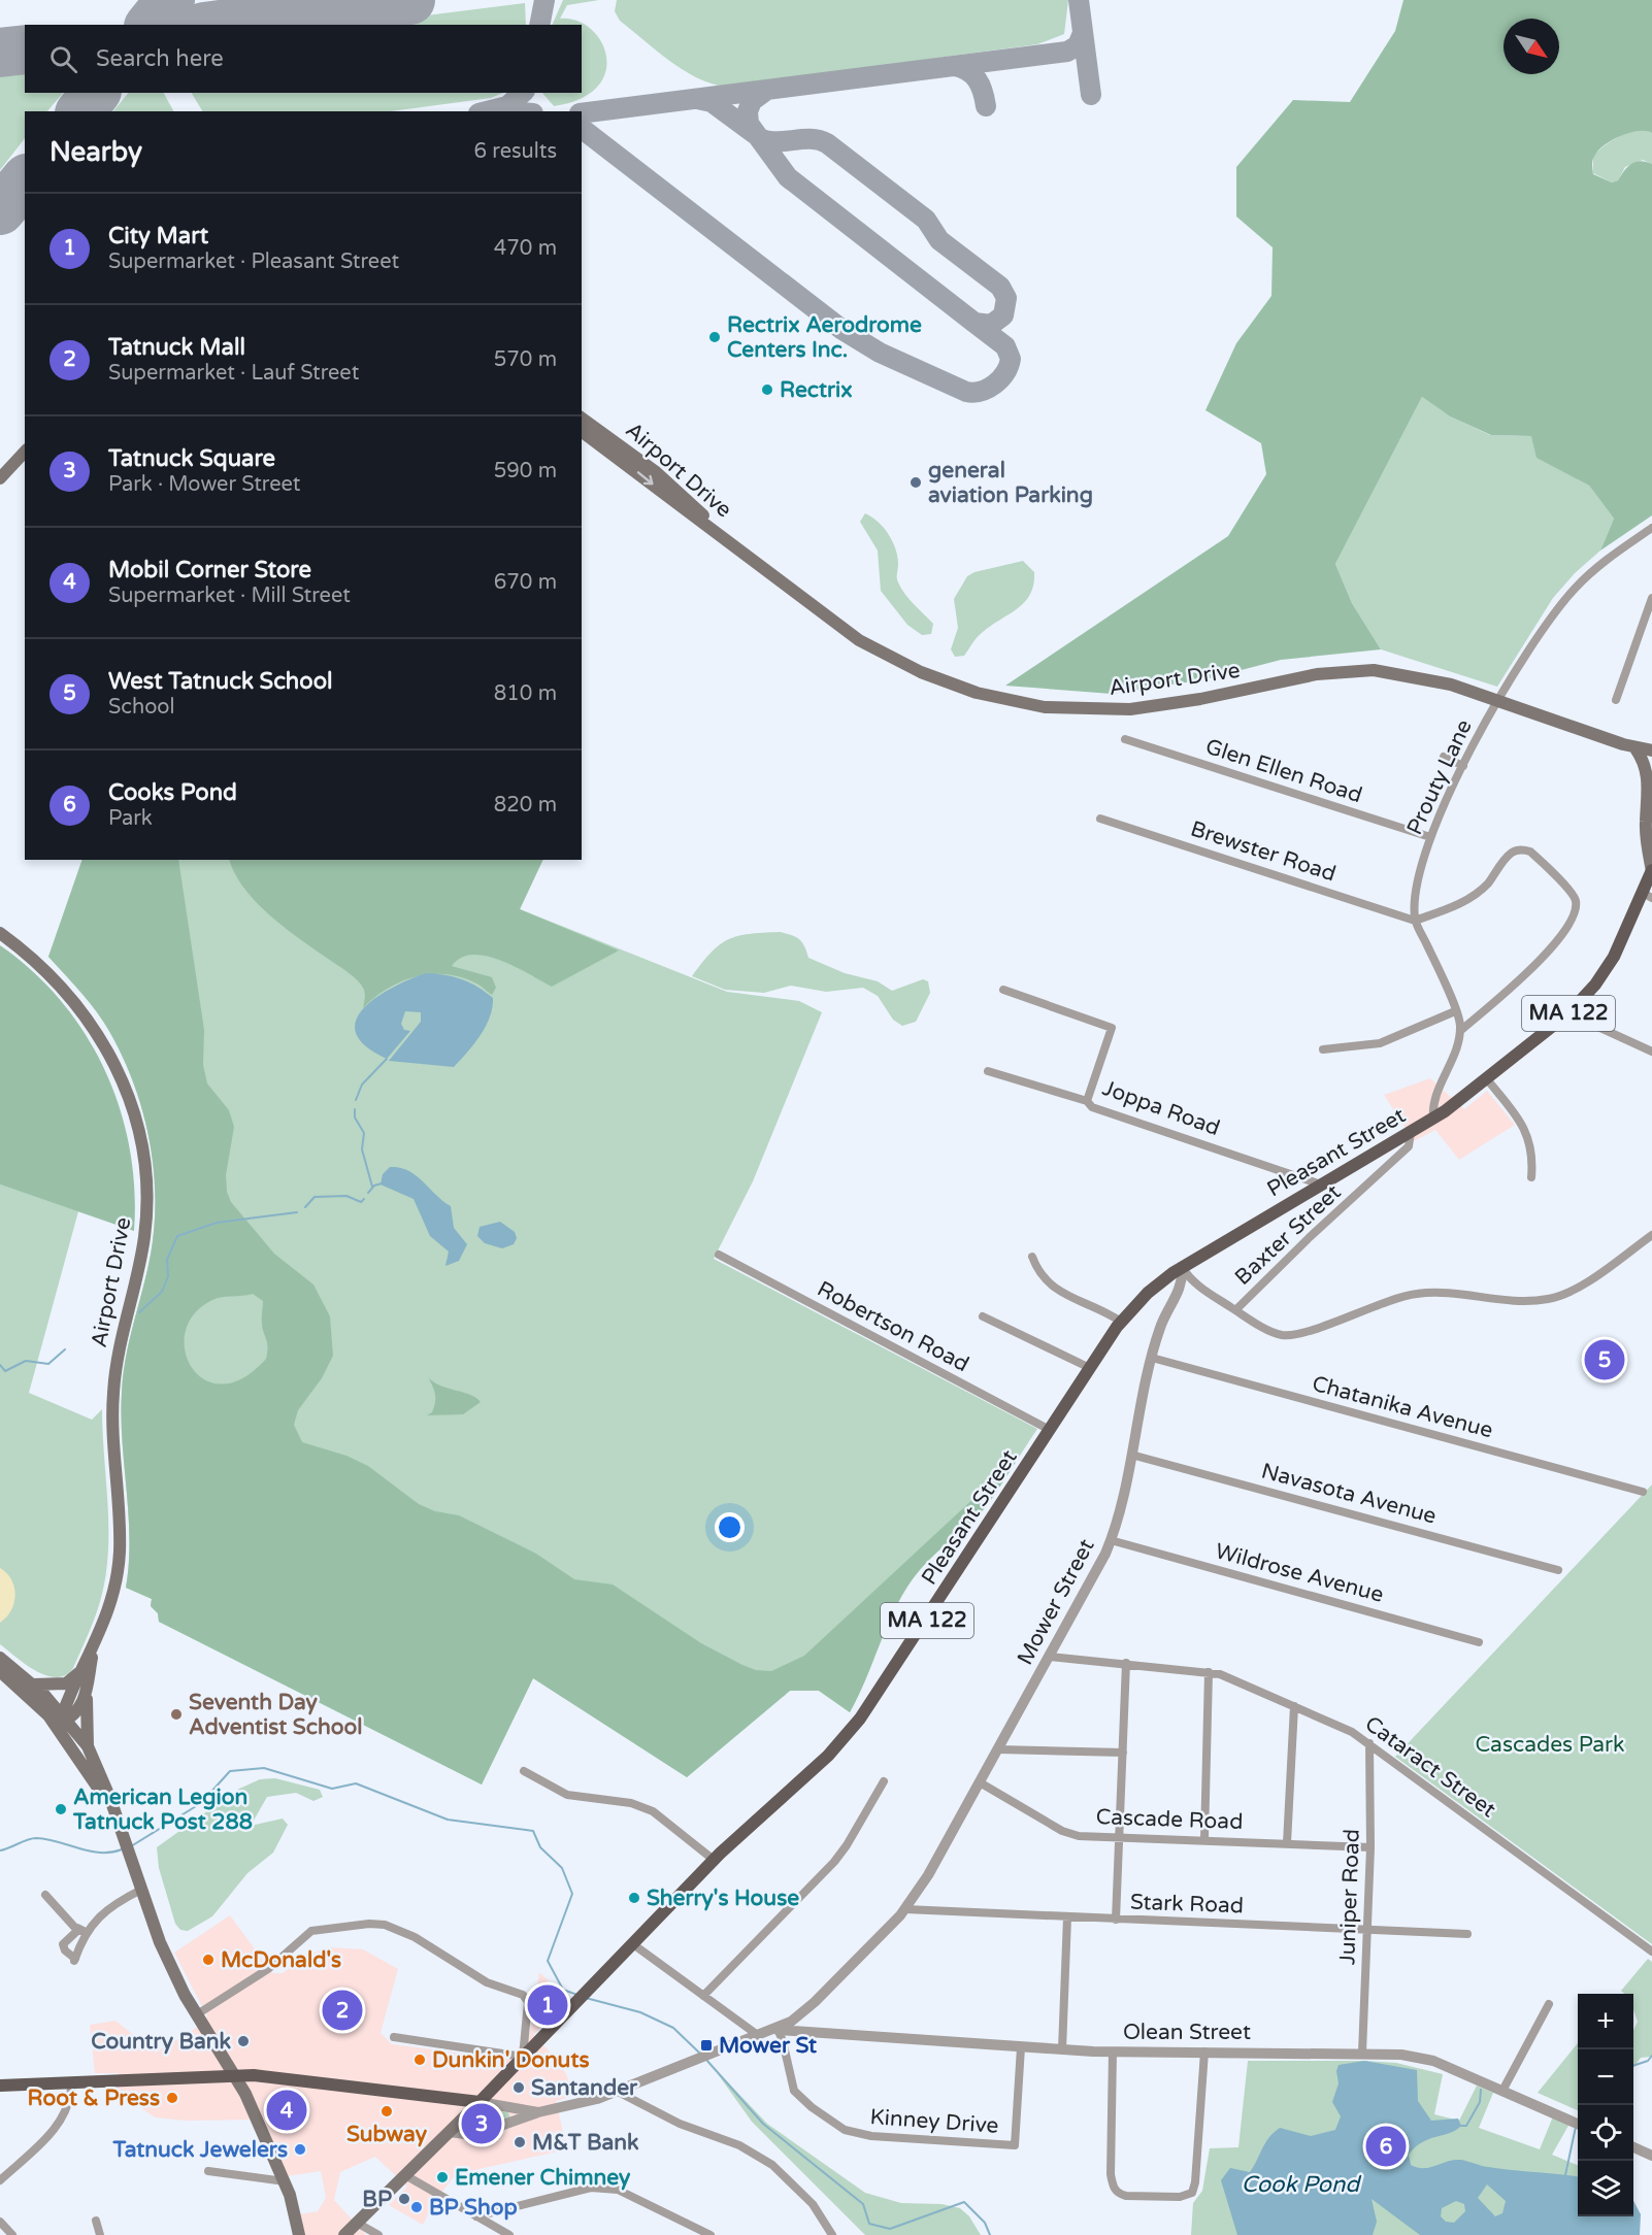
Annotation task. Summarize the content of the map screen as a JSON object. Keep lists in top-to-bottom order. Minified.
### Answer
{"streets":{"main road":["Airport Drive","MA 122","Pleasant Street"],"street":["Glen Ellen Road","Prouty Lane","Brewster Road","Joppa Road","Baxter Street","Robertson Road","Chatanika Avenue","Navasota Avenue","Wildrose Avenue","Mower Street","Cataract Street","Cascade Road","Juniper Road","Stark Road","Olean Street","Kinney Drive"]},"crossings":[["Airport Drive","Prouty Lane"],["Glen Ellen Road","Prouty Lane"],["Prouty Lane","Brewster Road"],["Prouty Lane","Pleasant Street"],["Joppa Road","Pleasant Street"],["Pleasant Street","Baxter Street"],["Pleasant Street","Robertson Road"],["Pleasant Street","Mower Street"],["Chatanika Avenue","Mower Street"],["Navasota Avenue","Mower Street"],["Wildrose Avenue","Mower Street"],["Mower Street","Cataract Street"],["Mower Street","Cascade Road"],["Mower Street","Stark Road"],["Mower Street","Olean Street"],["Mower Street","Kinney Drive"],["Cataract Street","Juniper Road"],["Cascade Road","Juniper Road"],["Juniper Road","Stark Road"],["Juniper Road","Olean Street"],["Olean Street","Kinney Drive"]],"water":["Cook Pond"],"parks":["Cascades Park"],"places":{"other":["Rectrix Aerodrome Centers Inc.","Rectrix","general aviation Parking","Seventh Day Adventist School","American Legion Tatnuck Post 288","Sherry's House","McDonald's","Country Bank","Dunkin' Donuts","Santander","Root & Press","Subway","M&T Bank","Tatnuck Jewelers","Emener Chimney","BP","BP Shop"],"transit":["Mower St"]},"north":"bottom right","page":{"search":"Search here","heading":["Nearby","6 results"],"list":[{"mark":"1","name":"City Mart","note":"Supermarket · Pleasant Street","value":"470 m"},{"mark":"2","name":"Tatnuck Mall","note":"Supermarket · Lauf Street","value":"570 m"},{"mark":"3","name":"Tatnuck Square","note":"Park · Mower Street","value":"590 m"},{"mark":"4","name":"Mobil Corner Store","note":"Supermarket · Mill Street","value":"670 m"},{"mark":"5","name":"West Tatnuck School","note":"School","value":"810 m"},{"mark":"6","name":"Cooks Pond","note":"Park","value":"820 m"}],"pins":["5","1","2","4","3","6"],"map_buttons":["+","−"]}}
